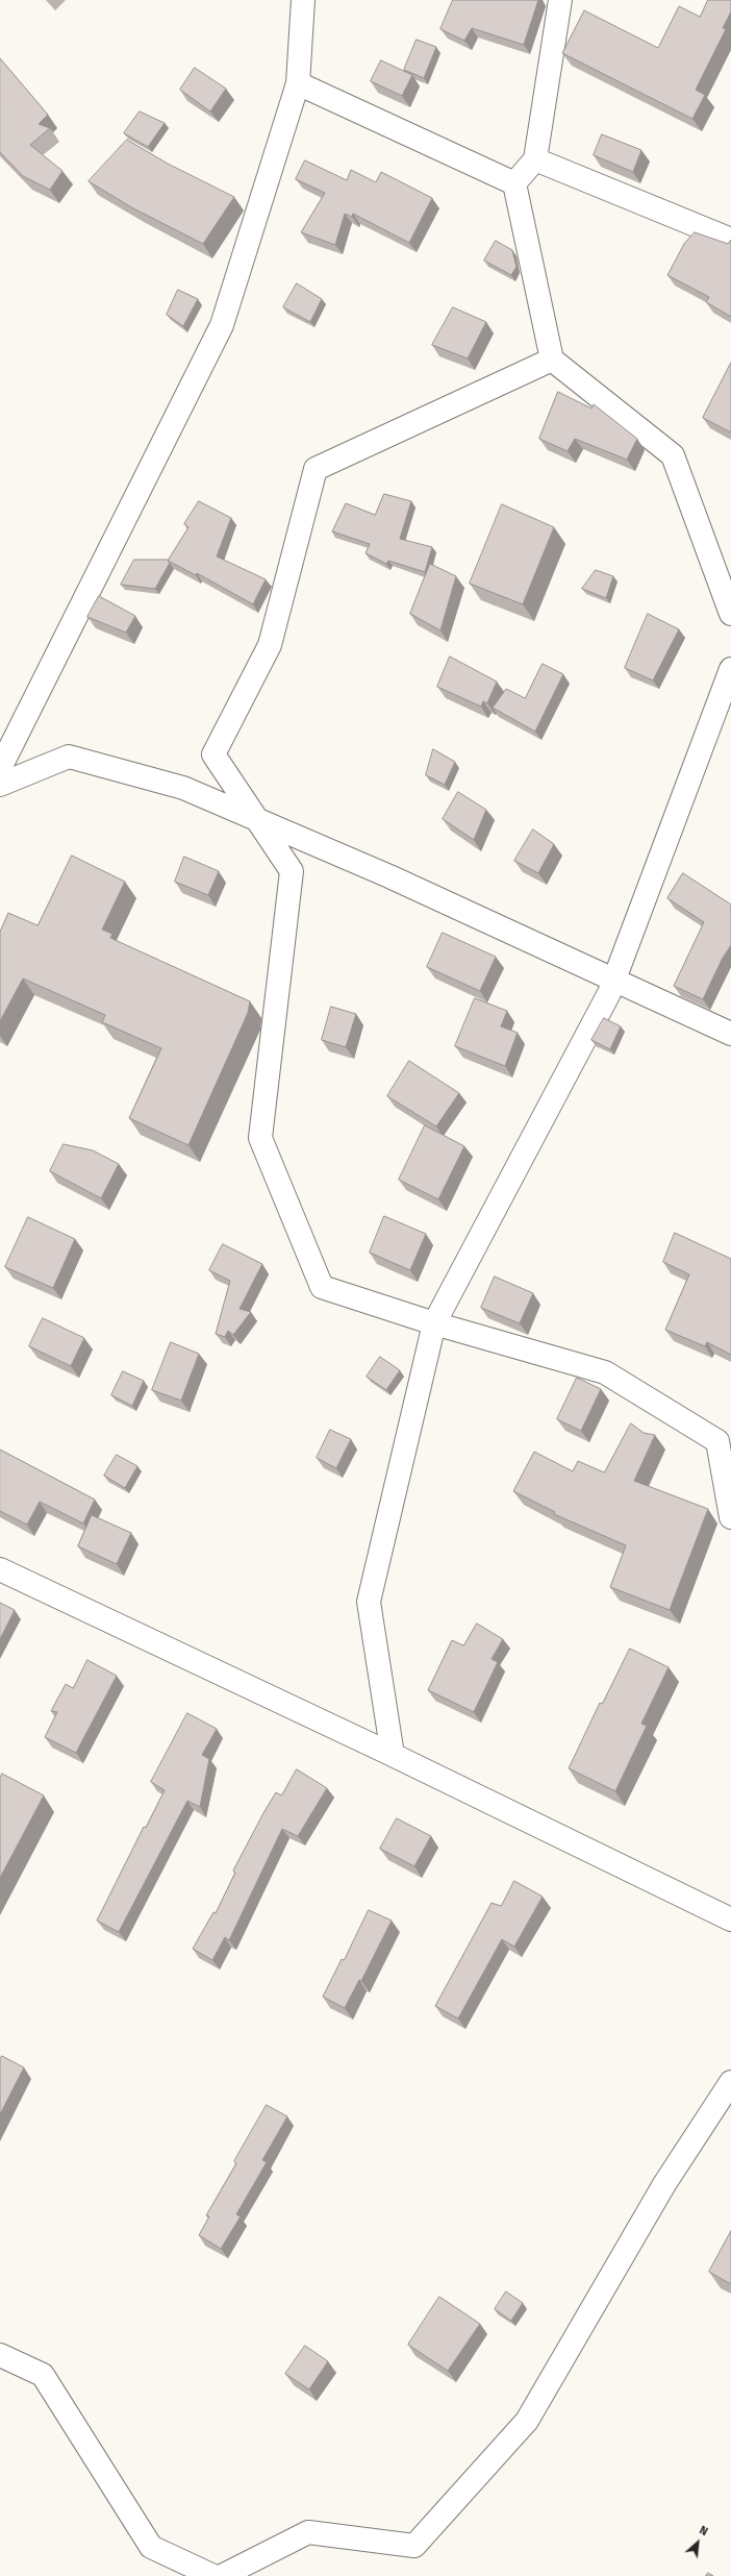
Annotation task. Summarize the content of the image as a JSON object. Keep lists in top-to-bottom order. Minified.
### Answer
{"north":"top right"}
